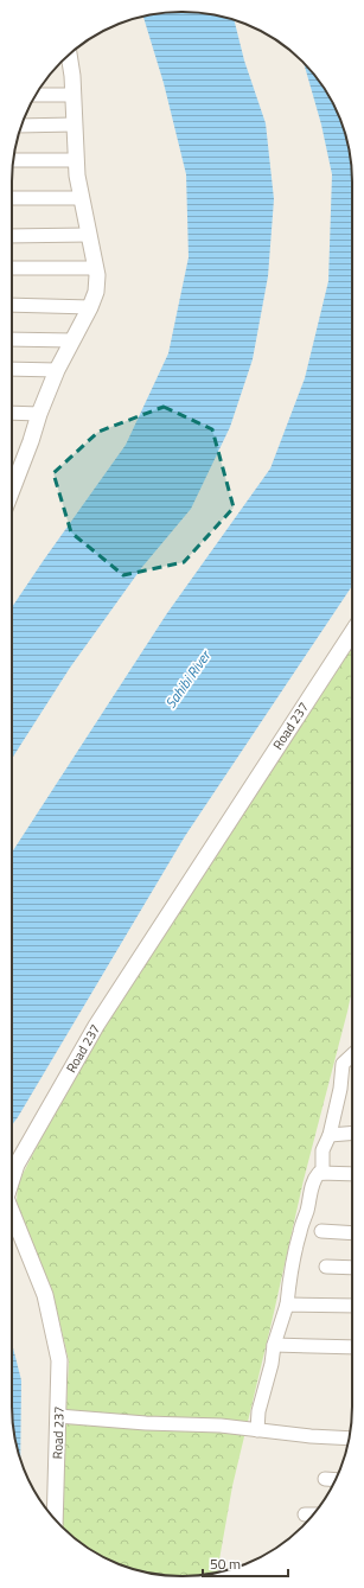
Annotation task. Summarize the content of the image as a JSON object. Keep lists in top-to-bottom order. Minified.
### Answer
{"streets":{"street":["Road 237"]},"water":["Sahibi River"],"scale_bar":"50 m"}
